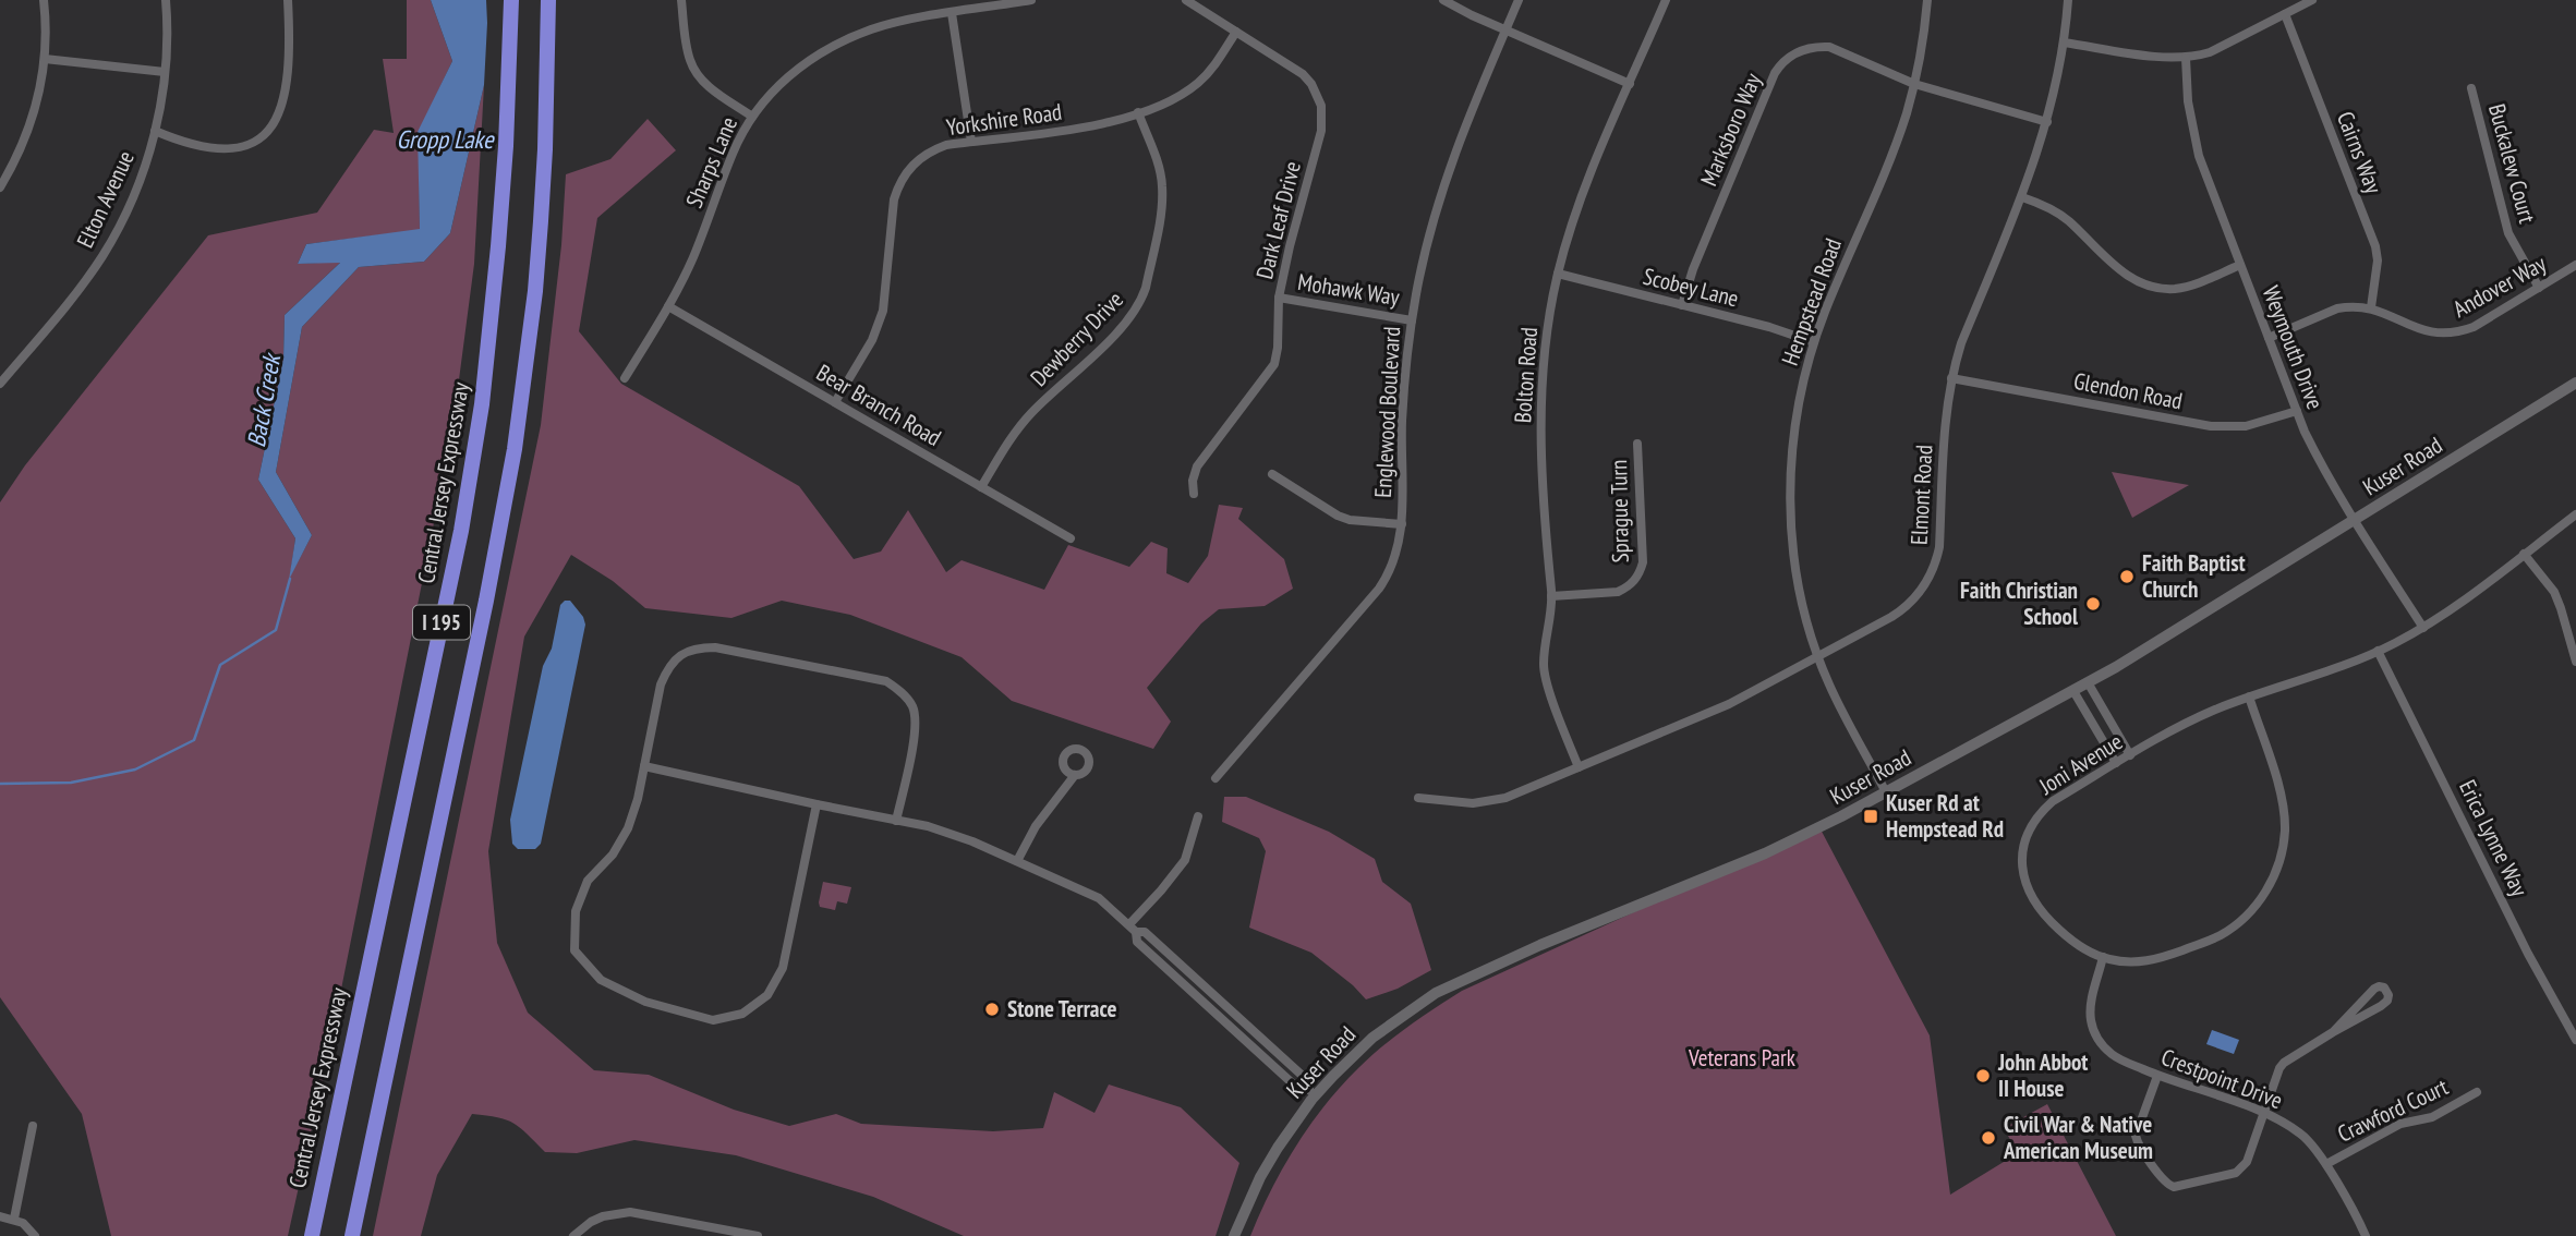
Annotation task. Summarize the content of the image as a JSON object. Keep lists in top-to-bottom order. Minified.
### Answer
{"streets":{"highway":["Central Jersey Expressway","I 195"],"street":["Yorkshire Road","Marksboro Way","Cairns Way","Sharps Lane","Buckalew Court","Elton Avenue","Dark Leaf Drive","Andover Way","Scobey Lane","Mohawk Way","Hempstead Road","Dewberry Drive","Weymouth Drive","Bolton Road","Glendon Road","Bear Branch Road","Englewood Boulevard","Kuser Road","Elmont Road","Sprague Turn","Joni Avenue","Erica Lynne Way","Crestpoint Drive","Crawford Court"]},"crossings":[["Yorkshire Road","Dark Leaf Drive"],["Yorkshire Road","Dewberry Drive"],["Yorkshire Road","Bear Branch Road"],["Marksboro Way","Scobey Lane"],["Marksboro Way","Hempstead Road"],["Marksboro Way","Elmont Road"],["Cairns Way","Andover Way"],["Sharps Lane","Bear Branch Road"],["Buckalew Court","Andover Way"],["Dark Leaf Drive","Mohawk Way"],["Andover Way","Weymouth Drive"],["Scobey Lane","Hempstead Road"],["Scobey Lane","Bolton Road"],["Mohawk Way","Englewood Boulevard"],["Hempstead Road","Kuser Road"],["Hempstead Road","Elmont Road"],["Dewberry Drive","Bear Branch Road"],["Weymouth Drive","Glendon Road"],["Weymouth Drive","Kuser Road"],["Weymouth Drive","Joni Avenue"],["Bolton Road","Elmont Road"],["Bolton Road","Sprague Turn"],["Glendon Road","Elmont Road"],["Joni Avenue","Erica Lynne Way"],["Joni Avenue","Crestpoint Drive"],["Crestpoint Drive","Crawford Court"]],"water":["Gropp Lake","Back Creek"],"parks":["Veterans Park"],"places":{"other":["Faith Baptist Church","Faith Christian School","Stone Terrace","John Abbot II House","Civil War & Native American Museum"],"transit":["Kuser Rd at Hempstead Rd"]}}
